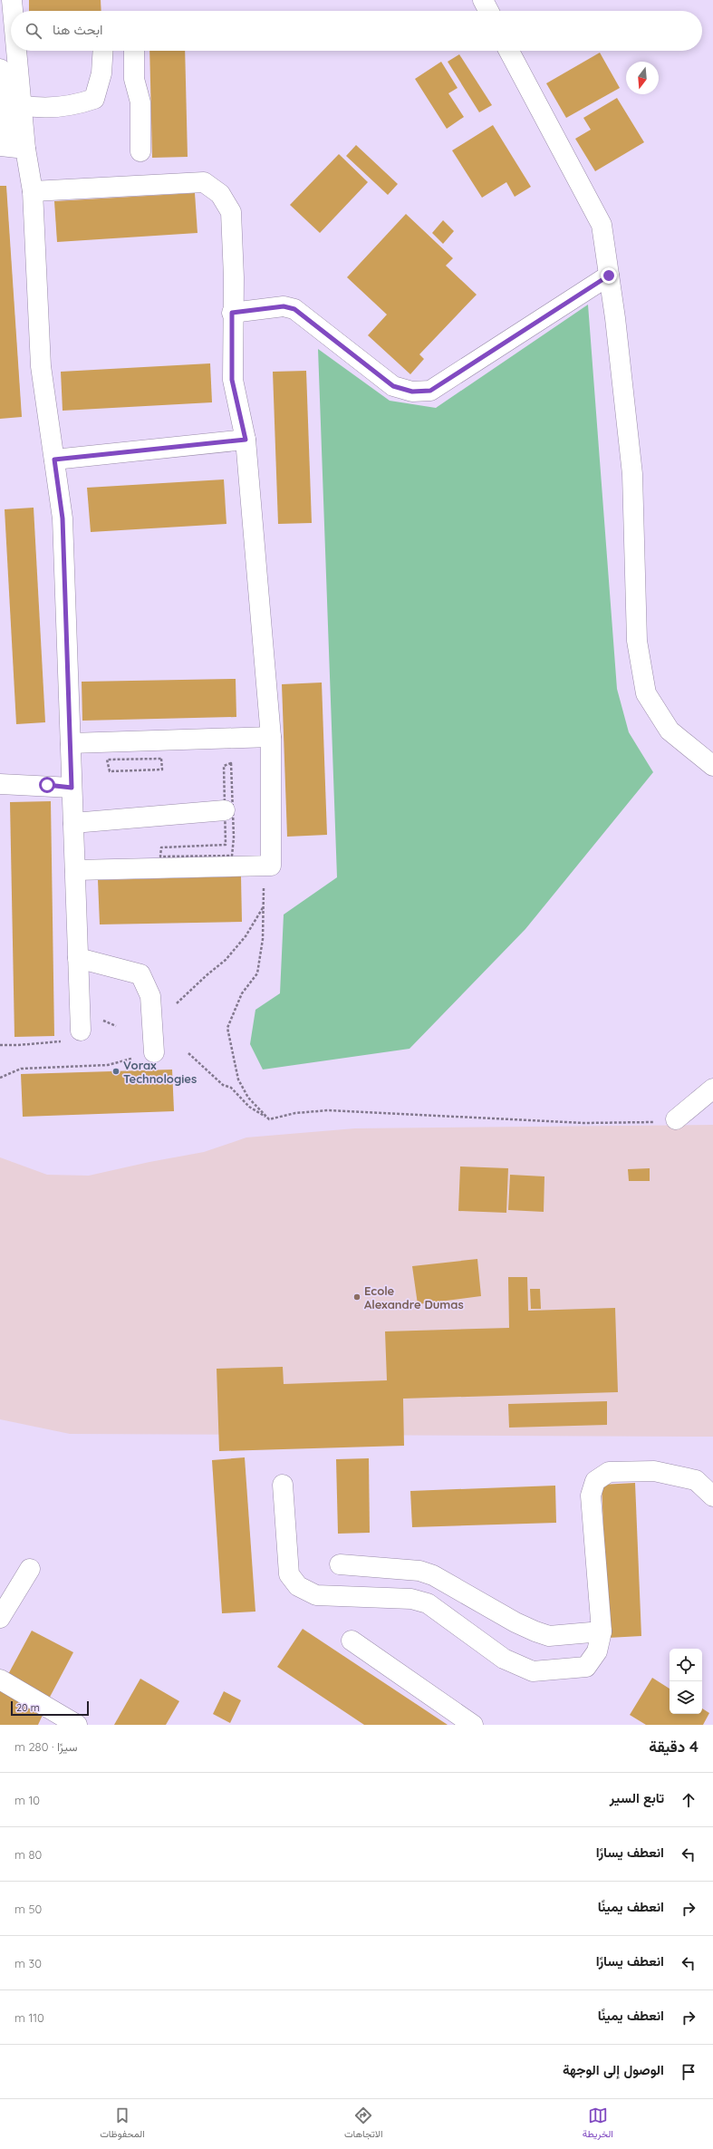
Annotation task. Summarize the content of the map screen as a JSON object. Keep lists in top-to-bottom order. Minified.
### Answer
{"places":["Vorax Technologies","Ecole Alexandre Dumas"],"scale_bar":"20 m","north":"bottom","page":{"search":"ابحث هنا","scale":"20 m","heading":["4 دقيقة","سيرًا · 280 m"],"list":[["تابع السير","10 m"],["انعطف يسارًا","80 m"],["انعطف يمينًا","50 m"],["انعطف يسارًا","30 m"],["انعطف يمينًا","110 m"],"الوصول إلى الوجهة"],"nav":["الخريطة","الاتجاهات","المحفوظات"]}}
